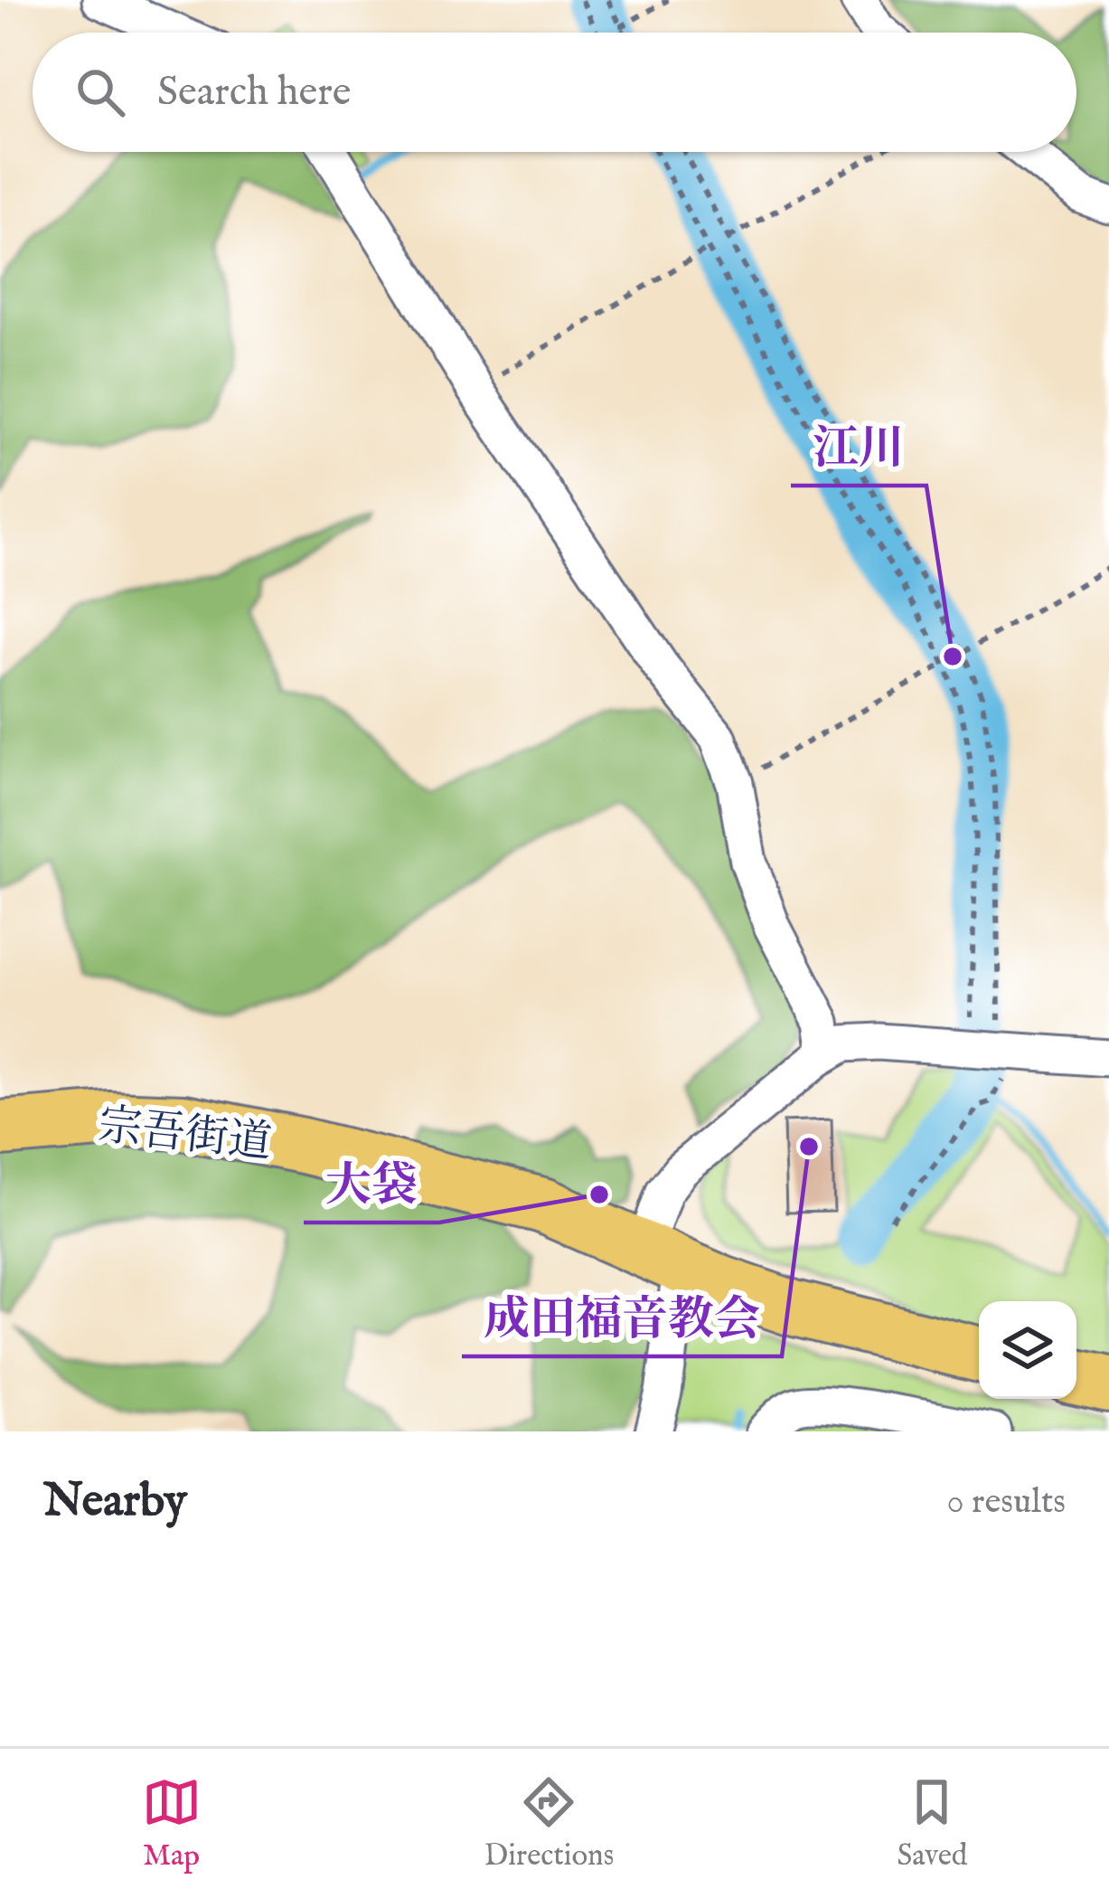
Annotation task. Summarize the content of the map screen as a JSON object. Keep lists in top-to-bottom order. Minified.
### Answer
{"streets":{"highway":["宗吾街道"]},"places":["江川","成田福音教会","大袋"],"page":{"search":"Search here","heading":["Nearby","0 results"],"nav":["Map","Directions","Saved"]}}
